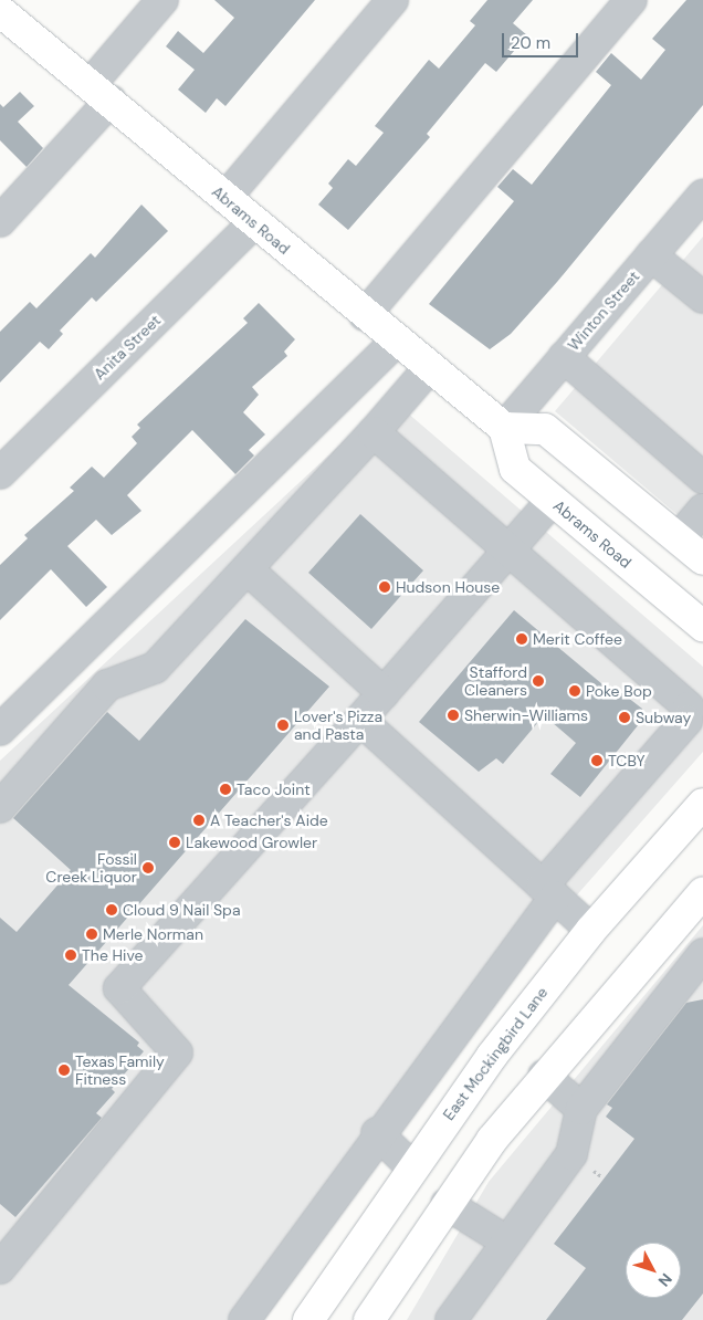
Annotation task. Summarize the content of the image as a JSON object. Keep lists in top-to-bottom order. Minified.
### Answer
{"streets":{"main road":["Abrams Road","East Mockingbird Lane"],"street":["Winton Street","Anita Street"]},"crossings":[["Abrams Road","Winton Street"],["Abrams Road","Anita Street"]],"places":["Hudson House","Merit Coffee","Stafford Cleaners","Poke Bop","Sherwin-Williams","Subway","Lover's Pizza and Pasta","TCBY","Taco Joint","A Teacher's Aide","Lakewood Growler","Fossil Creek Liquor","Cloud 9 Nail Spa","Merle Norman","The Hive","Texas Family Fitness"],"scale_bar":"20 m","north":"bottom right"}
